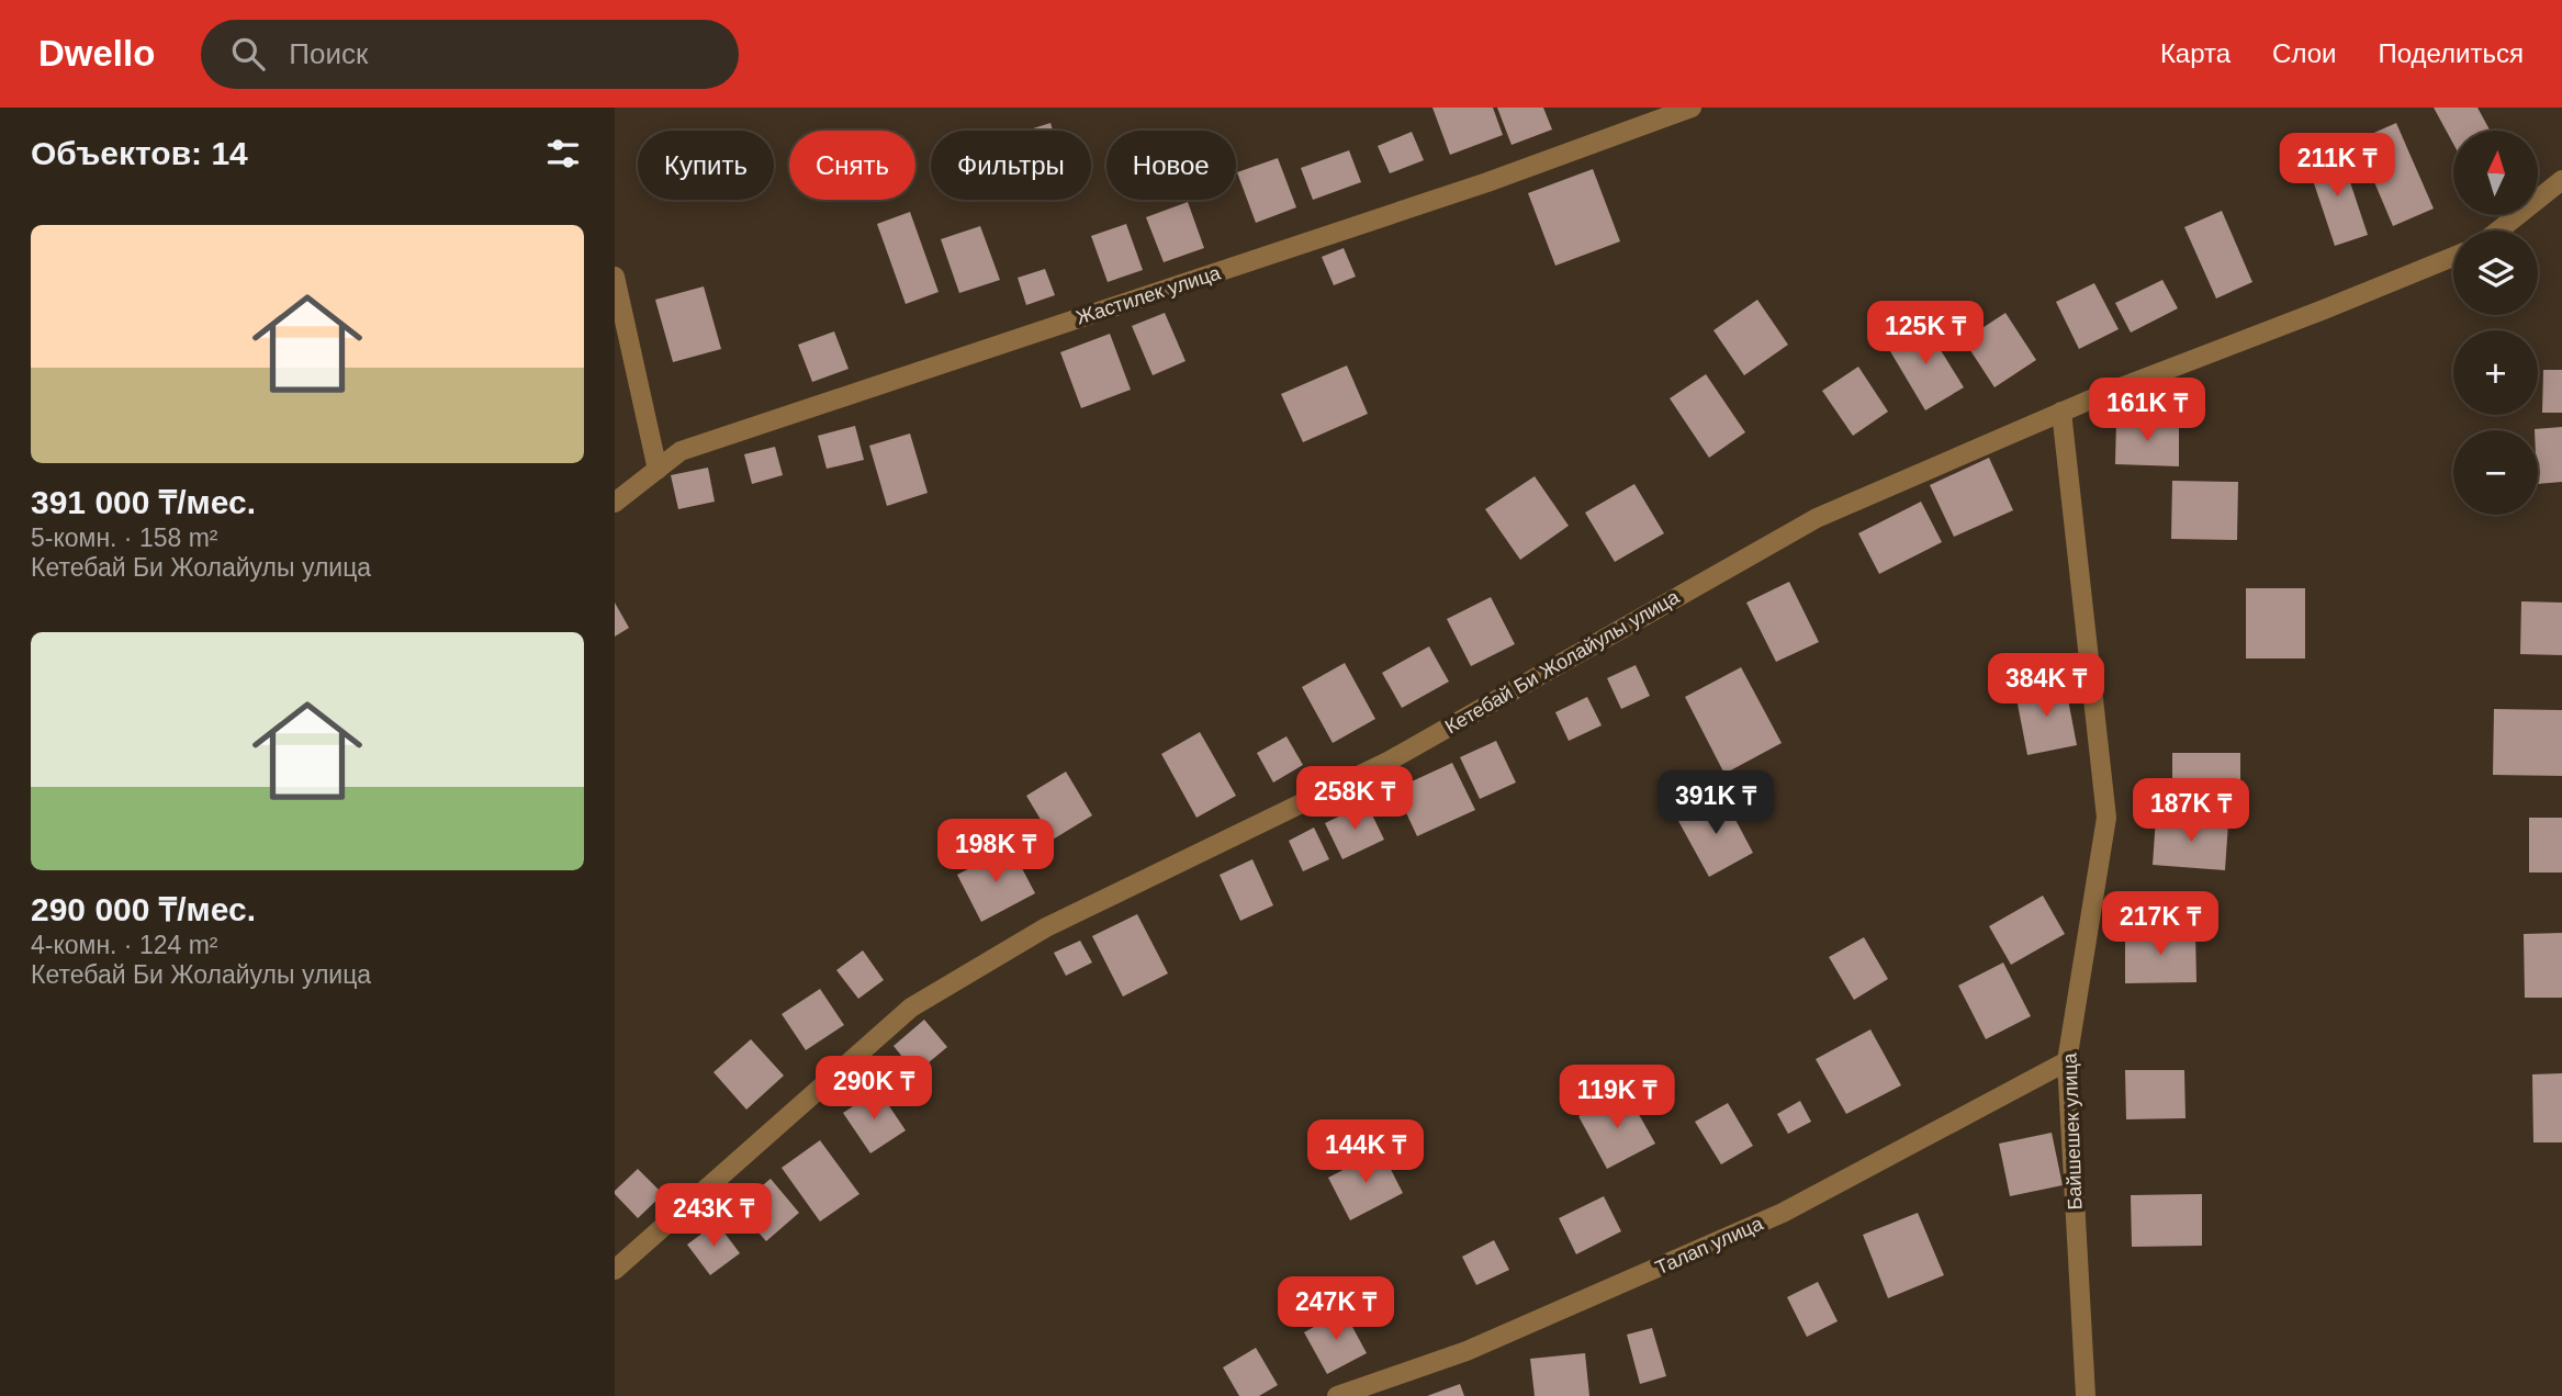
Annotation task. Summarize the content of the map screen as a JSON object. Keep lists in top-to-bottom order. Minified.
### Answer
{"streets":{"street":["Жастилек улица","Кетебай Би Жолайулы улица","Байшешек улица","Талап улица"]},"crossings":[["Кетебай Би Жолайулы улица","Байшешек улица"],["Байшешек улица","Талап улица"]],"north":"top","page":{"header":"Dwello","search":"Поиск","nav":["Карта","Слои","Поделиться"],"heading":"Объектов: 14","map_buttons":["+","−"],"chip":["Купить","Снять","Фильтры","Новое"],"price":["211K ₸","125K ₸","161K ₸","384K ₸","258K ₸","391K ₸","187K ₸","198K ₸","217K ₸","290K ₸","119K ₸","144K ₸","243K ₸","247K ₸"],"list":[{"name":"391 000 ₸/мес.","note":"5-комн. · 158 m² · Кетебай Би Жолайулы улица"},{"name":"290 000 ₸/мес.","note":"4-комн. · 124 m² · Кетебай Би Жолайулы улица"}]}}
